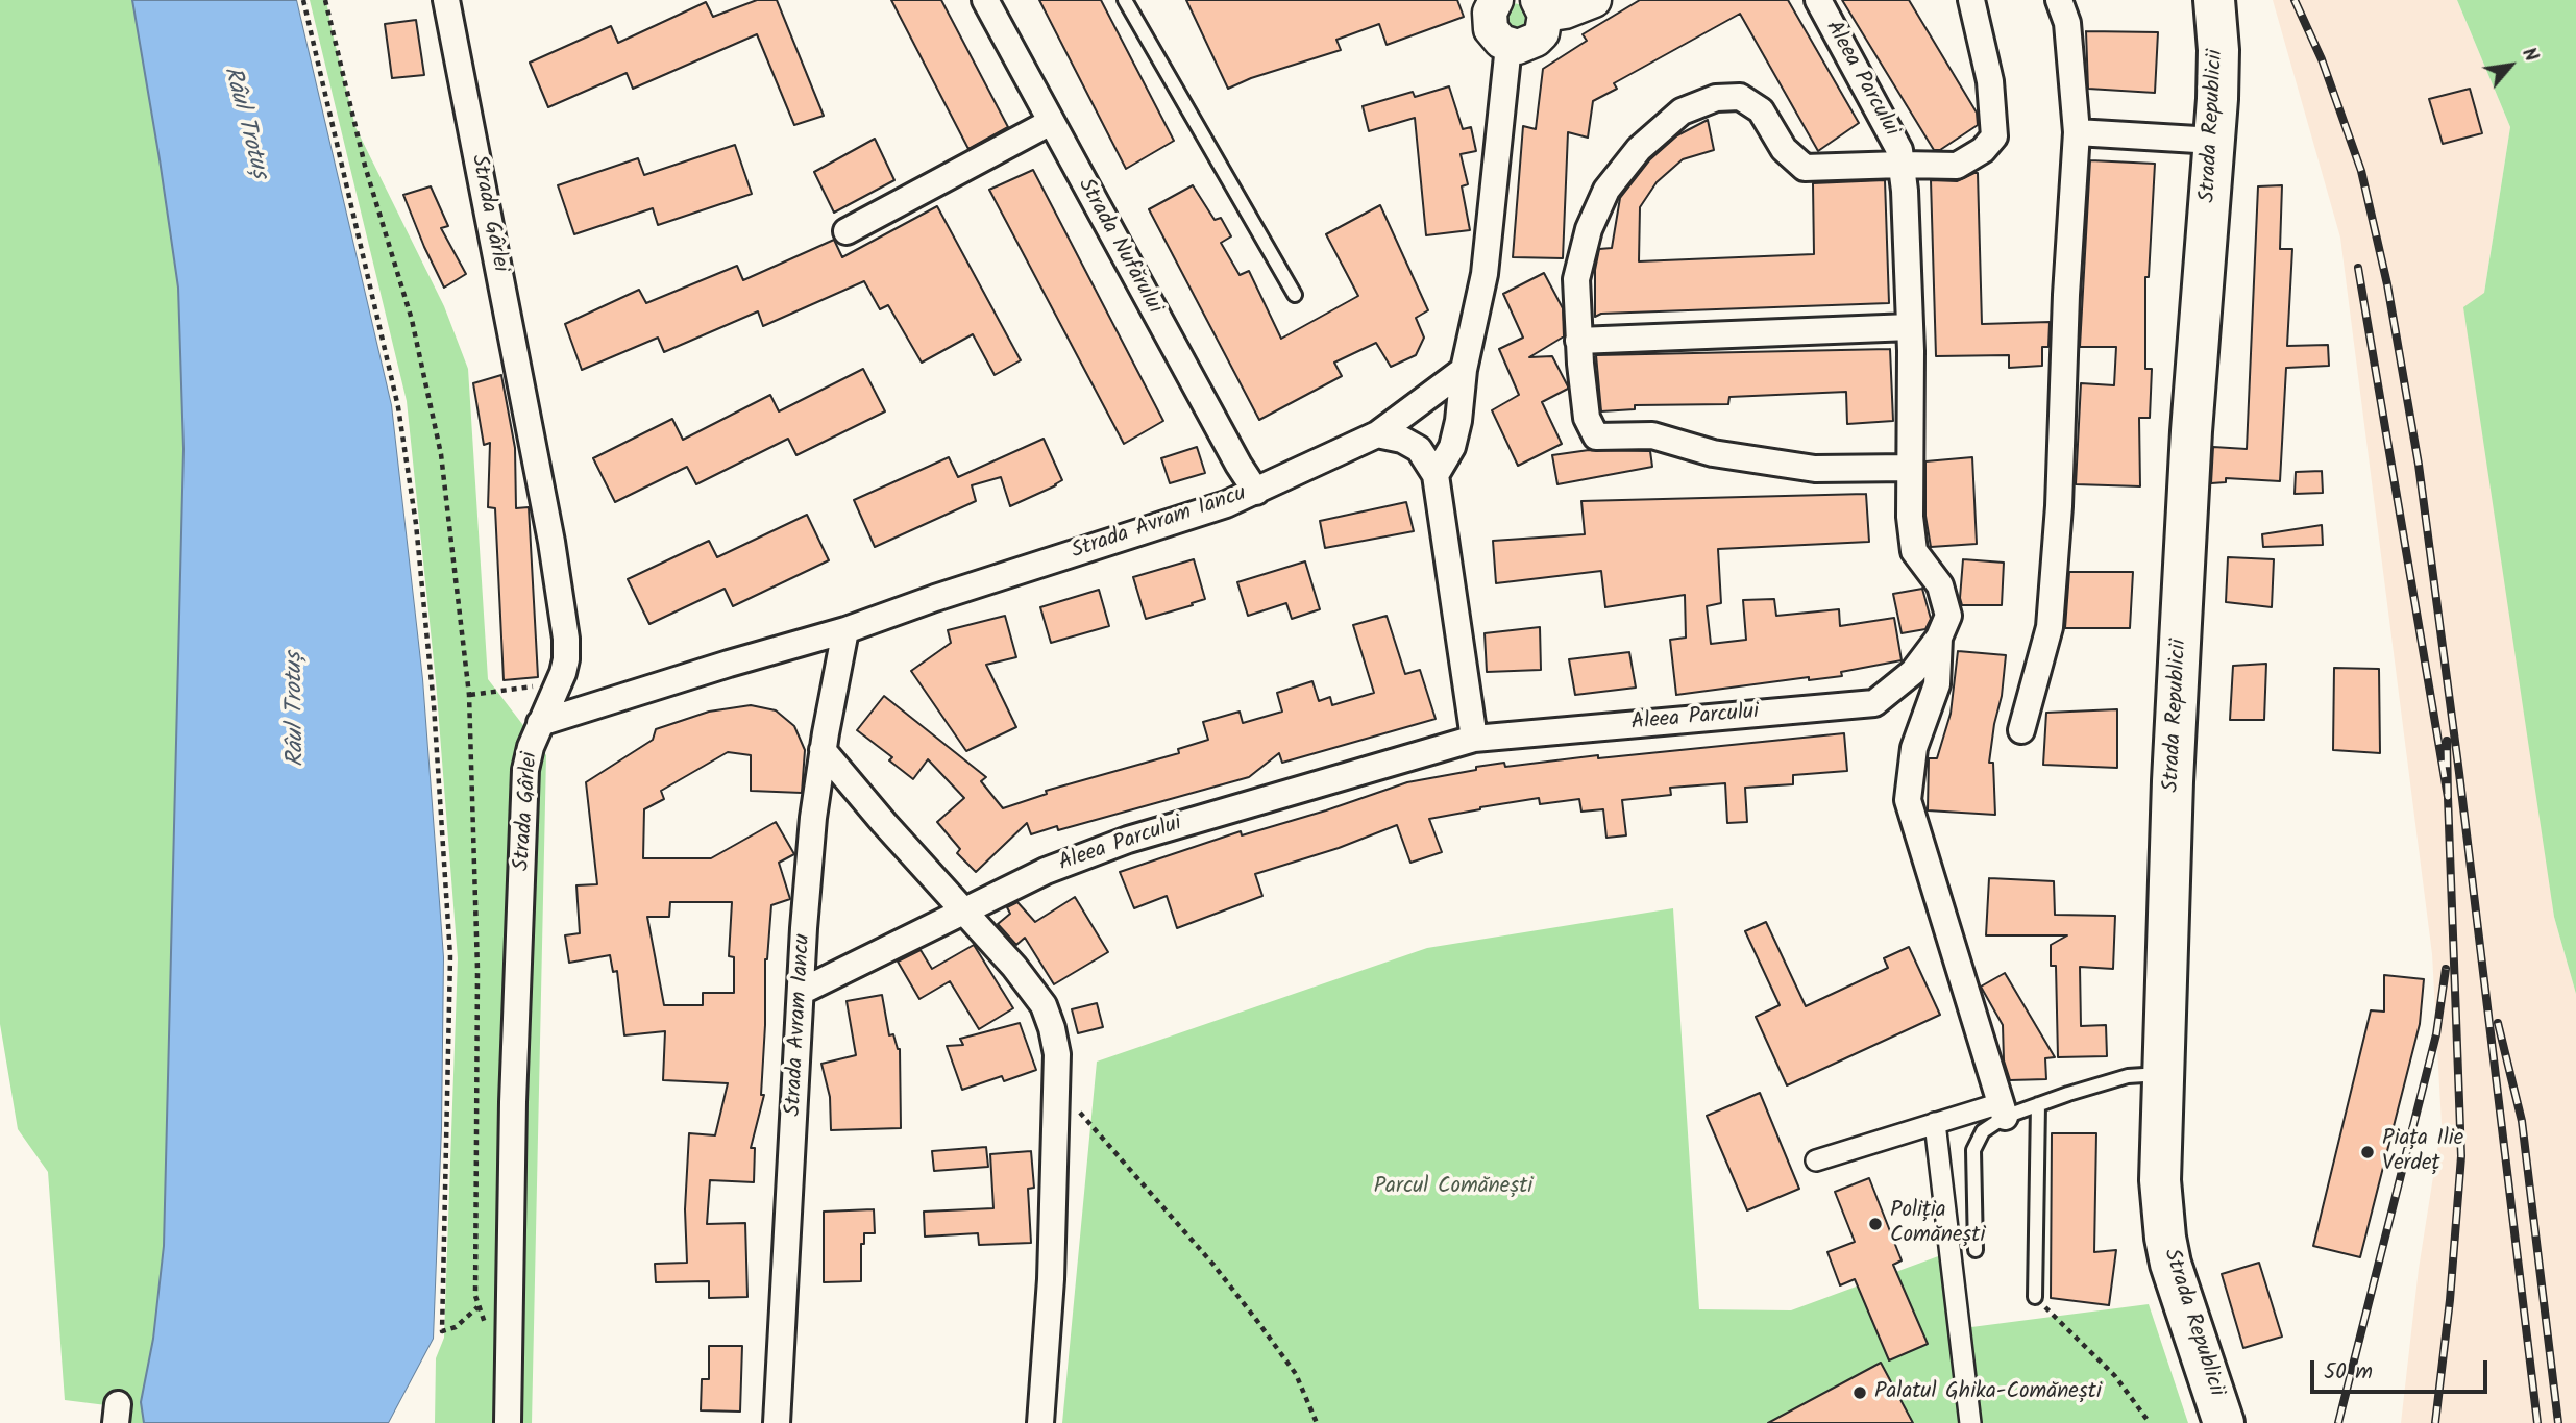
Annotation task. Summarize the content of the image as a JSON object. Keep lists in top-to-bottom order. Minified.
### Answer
{"streets":{"main road":["Strada Republicii"],"street":["Aleea Parcului","Strada Gârlei","Strada Nufărului","Strada Avram Iancu"]},"crossings":[["Aleea Parcului","Strada Avram Iancu"],["Strada Gârlei","Strada Avram Iancu"],["Strada Nufărului","Strada Avram Iancu"]],"water":["Râul Trotuș"],"parks":["Parcul Comănești"],"places":["Piața Ilie Verdeț","Poliția Comănești","Palatul Ghika-Comănești"],"scale_bar":"50 m","north":"top right"}
